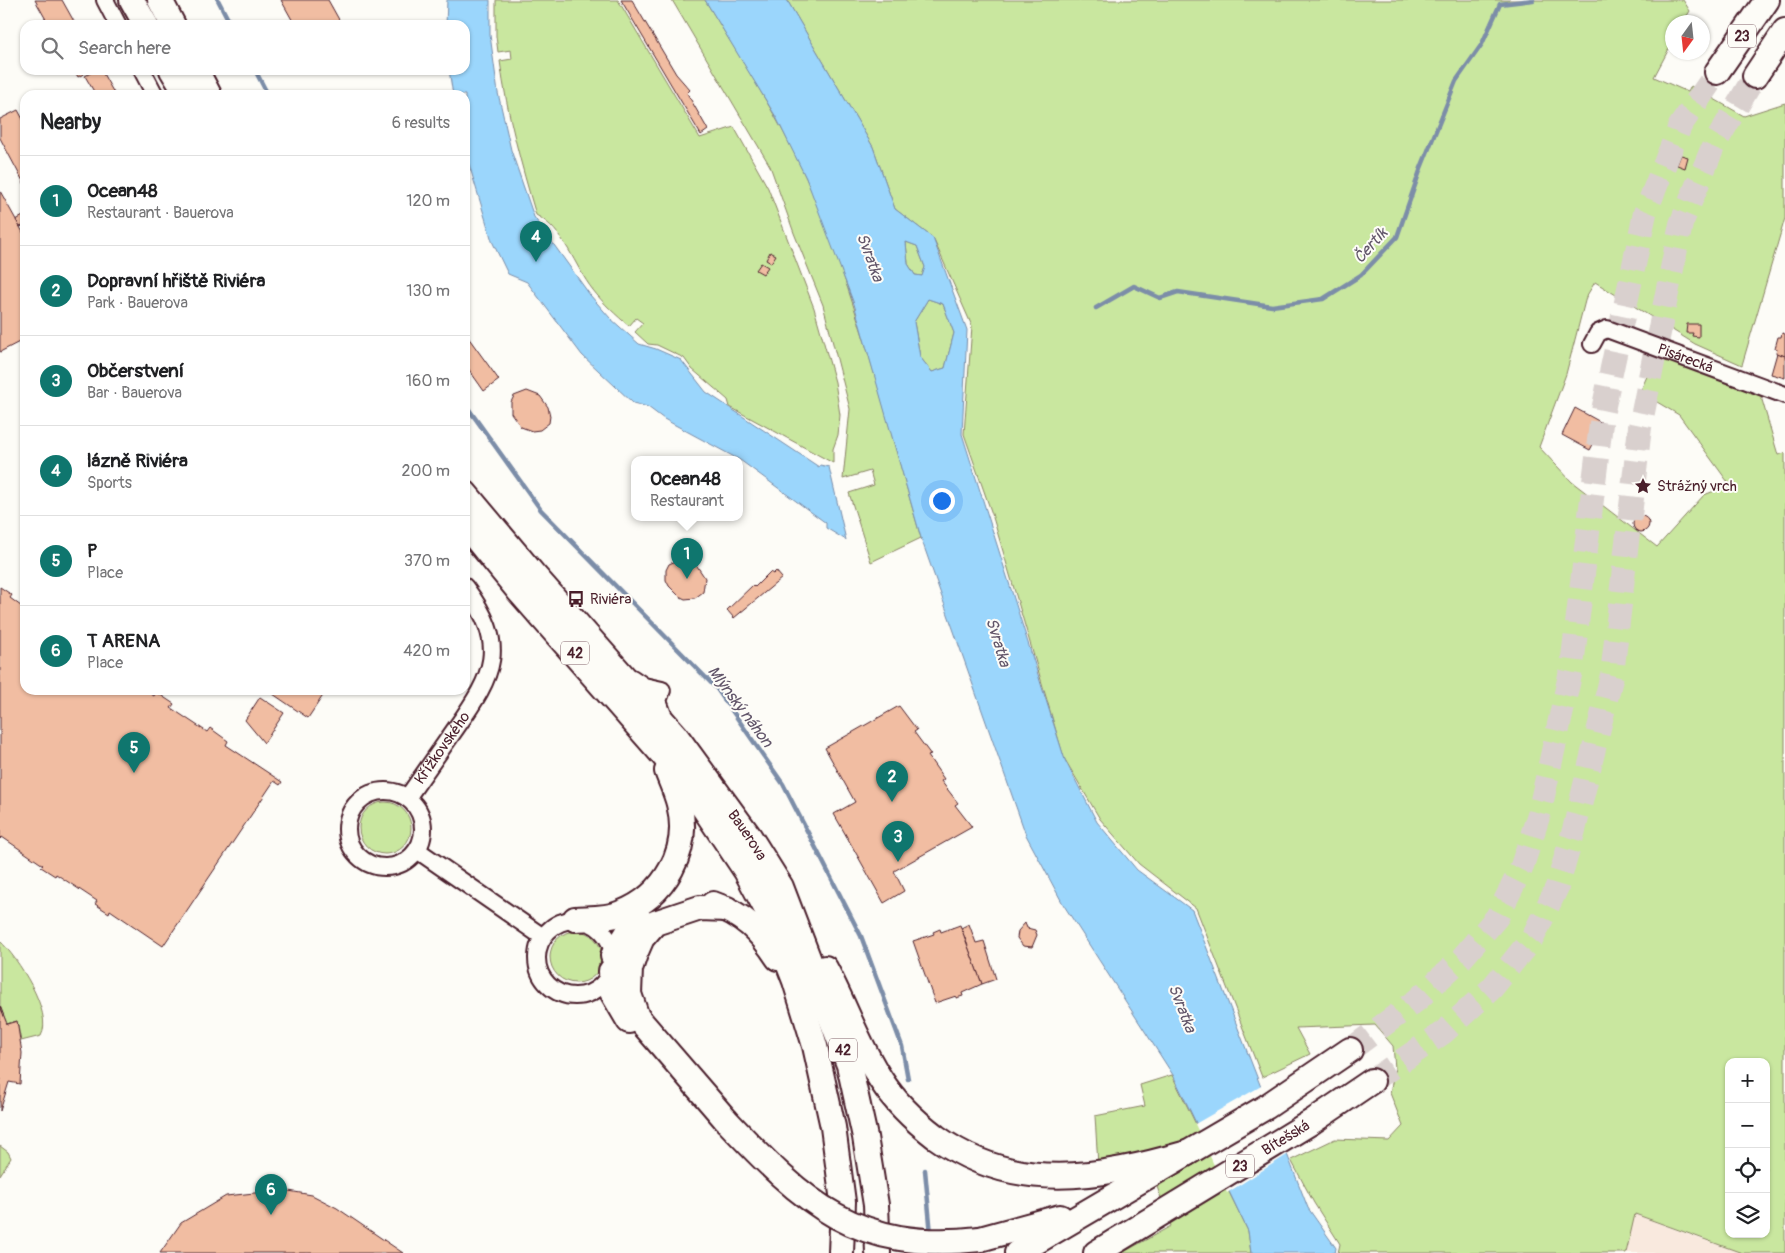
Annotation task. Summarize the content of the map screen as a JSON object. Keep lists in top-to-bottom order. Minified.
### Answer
{"streets":{"highway":["23","42","Bauerova","Bítešská"],"street":["Pisárecká","Křížkovského"]},"crossings":[["42","Bauerova"]],"water":["Čertík","Svratka","Mlýnský náhon"],"places":{"place":["Strážný vrch"],"bus stop":["Riviéra"]},"north":"bottom","page":{"search":"Search here","heading":["Nearby","6 results"],"list":[{"mark":"1","name":"Ocean48","note":"Restaurant · Bauerova","value":"120 m"},{"mark":"2","name":"Dopravní hřiště Riviéra","note":"Park · Bauerova","value":"130 m"},{"mark":"3","name":"Občerstvení","note":"Bar · Bauerova","value":"160 m"},{"mark":"4","name":"lázně Riviéra","note":"Sports","value":"200 m"},{"mark":"5","name":"P","note":"Place","value":"370 m"},{"mark":"6","name":"T ARENA","note":"Place","value":"420 m"}],"pins":["4","1","5","2","3","6"],"popup":["Ocean48","Restaurant"],"map_buttons":["+","−"]}}
